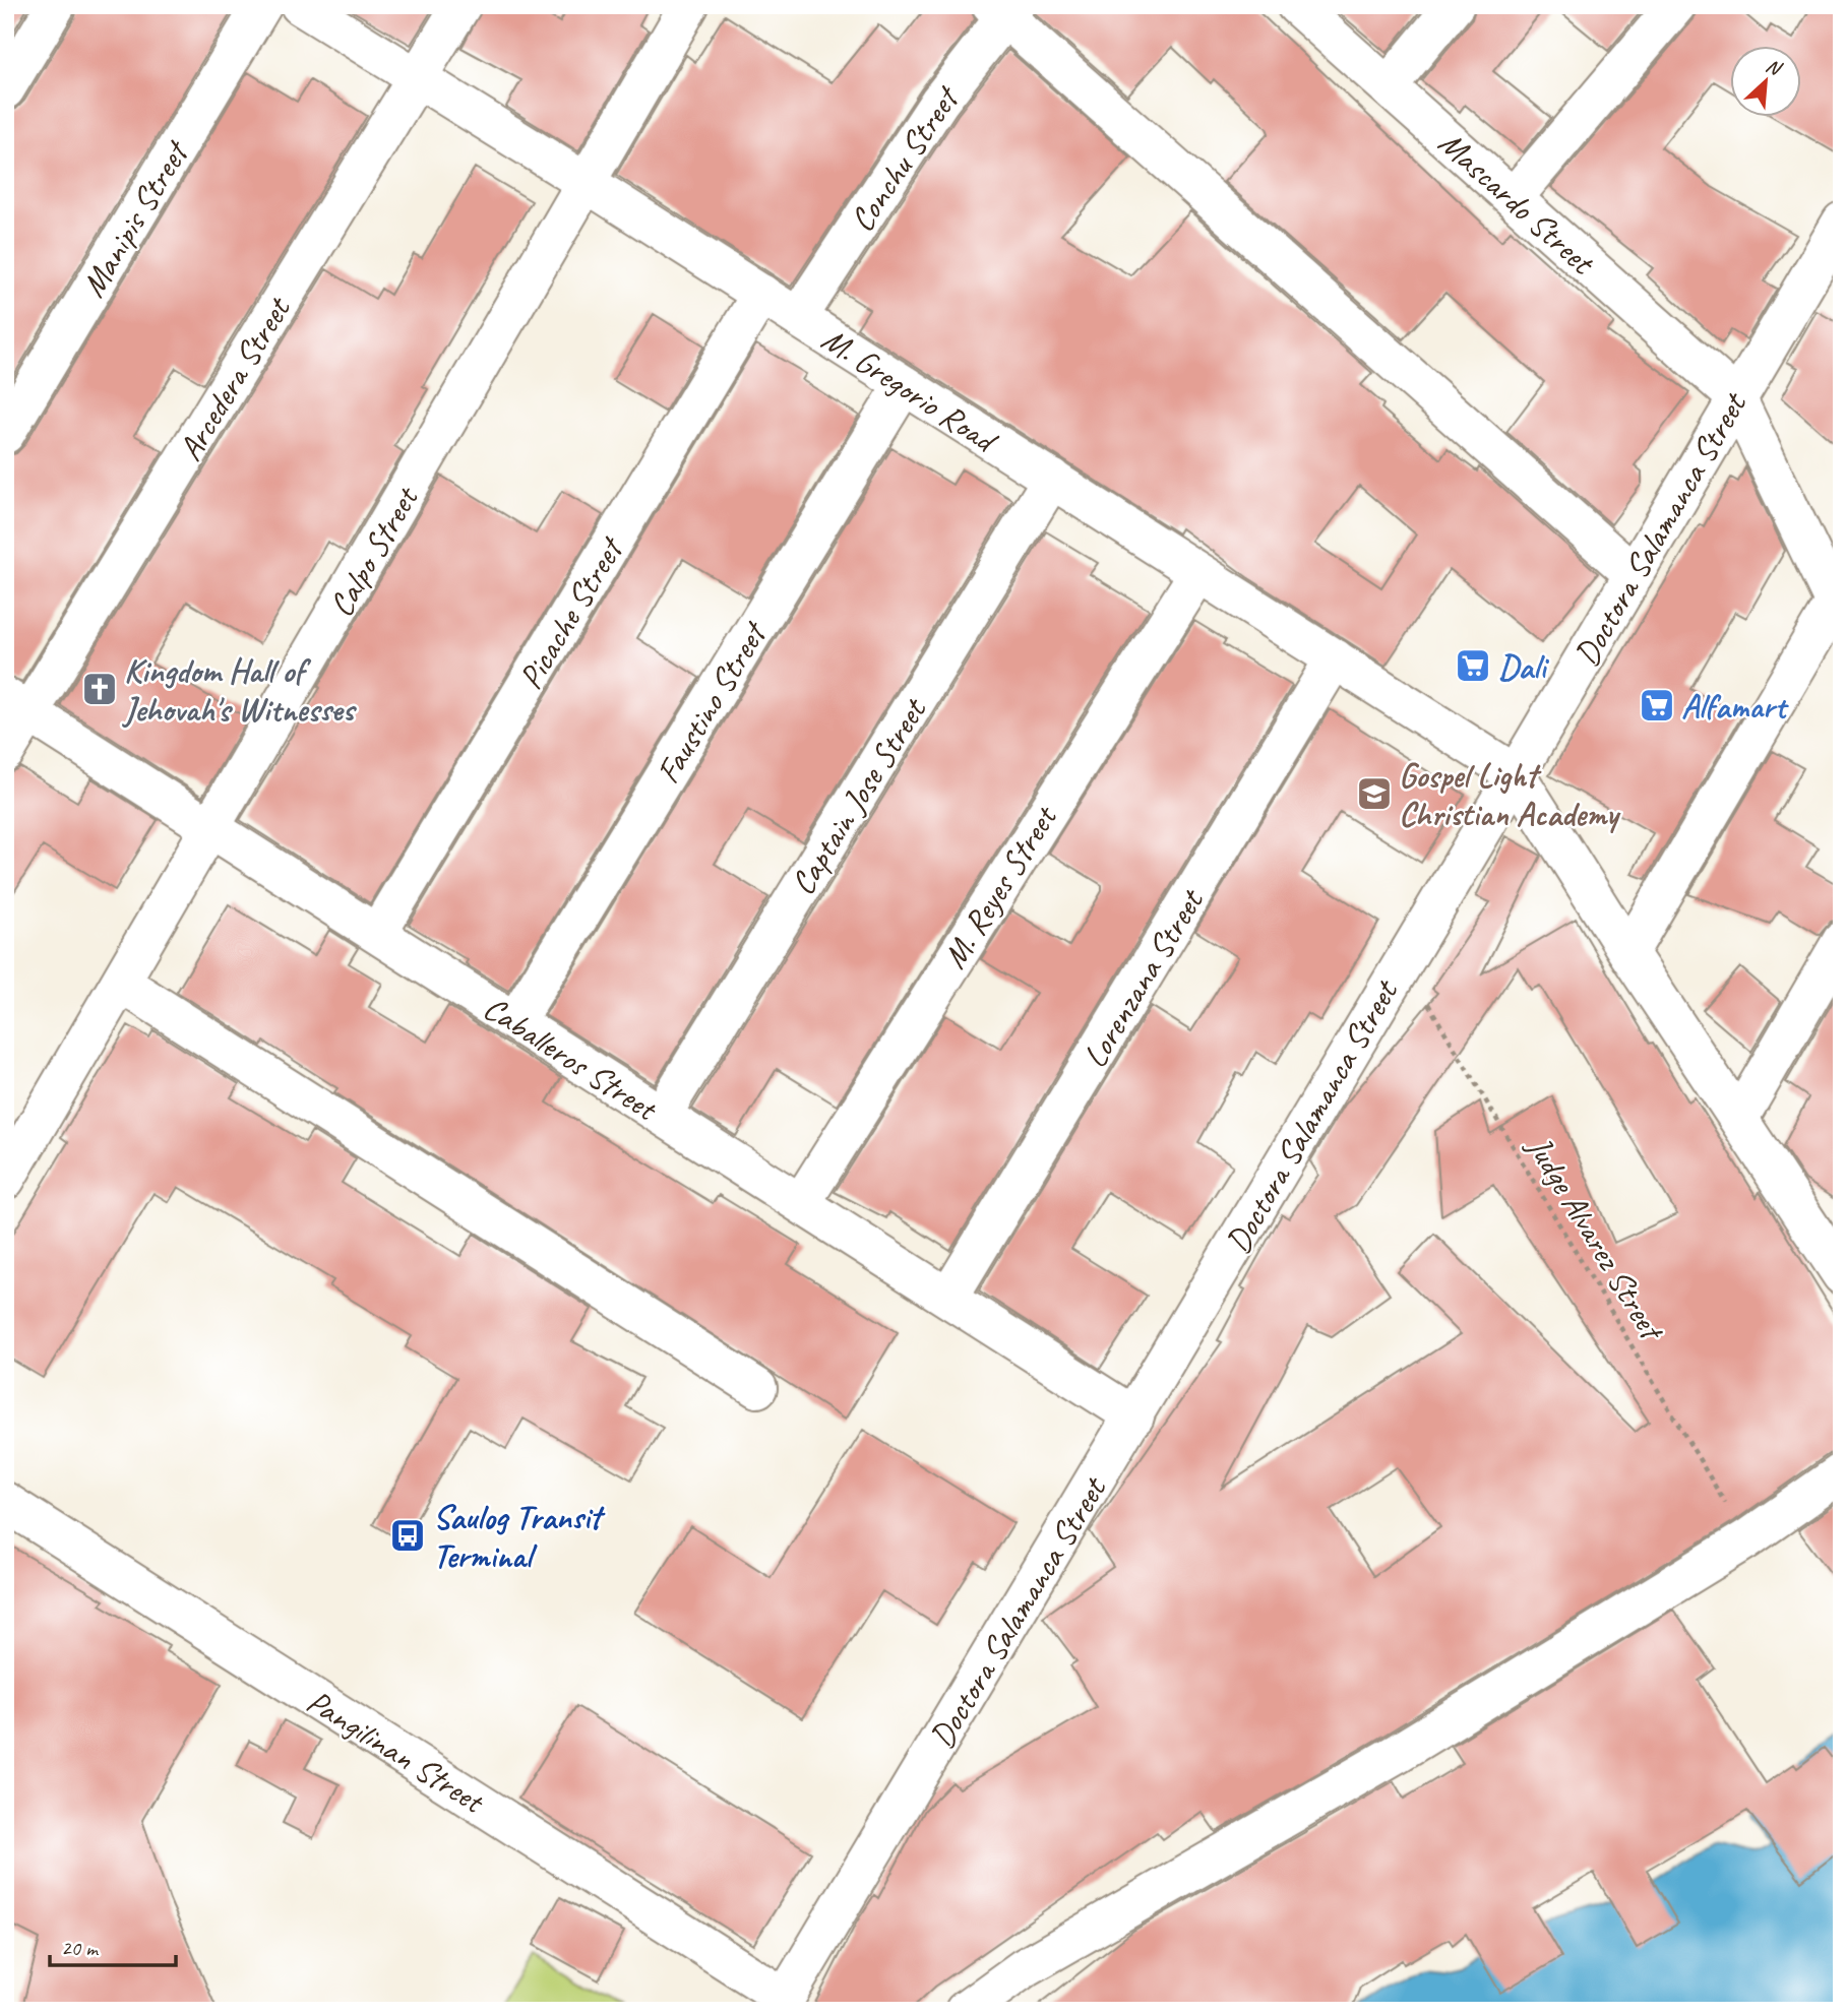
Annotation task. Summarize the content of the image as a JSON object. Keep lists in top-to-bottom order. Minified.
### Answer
{"streets":{"street":["Conchu Street","Mascardo Street","Manipis Street","Arcedera Street","M. Gregorio Road","Doctora Salamanca Street","Calpo Street","Picache Street","Faustino Street","Captain Jose Street","M. Reyes Street","Lorenzana Street","Caballeros Street","Pangilinan Street"],"path":["Judge Alvarez Street"]},"crossings":[["Conchu Street","M. Gregorio Road"],["Mascardo Street","Doctora Salamanca Street"],["Arcedera Street","M. Gregorio Road"],["Arcedera Street","Caballeros Street"],["M. Gregorio Road","Doctora Salamanca Street"],["M. Gregorio Road","Calpo Street"],["M. Gregorio Road","Picache Street"],["M. Gregorio Road","Faustino Street"],["M. Gregorio Road","Captain Jose Street"],["M. Gregorio Road","M. Reyes Street"],["M. Gregorio Road","Lorenzana Street"],["Doctora Salamanca Street","Caballeros Street"],["Doctora Salamanca Street","Judge Alvarez Street"],["Doctora Salamanca Street","Pangilinan Street"],["Calpo Street","Caballeros Street"],["Picache Street","Caballeros Street"],["Faustino Street","Caballeros Street"],["Captain Jose Street","Caballeros Street"],["M. Reyes Street","Caballeros Street"],["Lorenzana Street","Caballeros Street"]],"places":{"supermarket":["Dali","Alfamart"],"church":["Kingdom Hall of Jehovah's Witnesses"],"school or university":["Gospel Light Christian Academy"],"bus stop":["Saulog Transit Terminal"]},"scale_bar":"20 m","north":"top right"}
